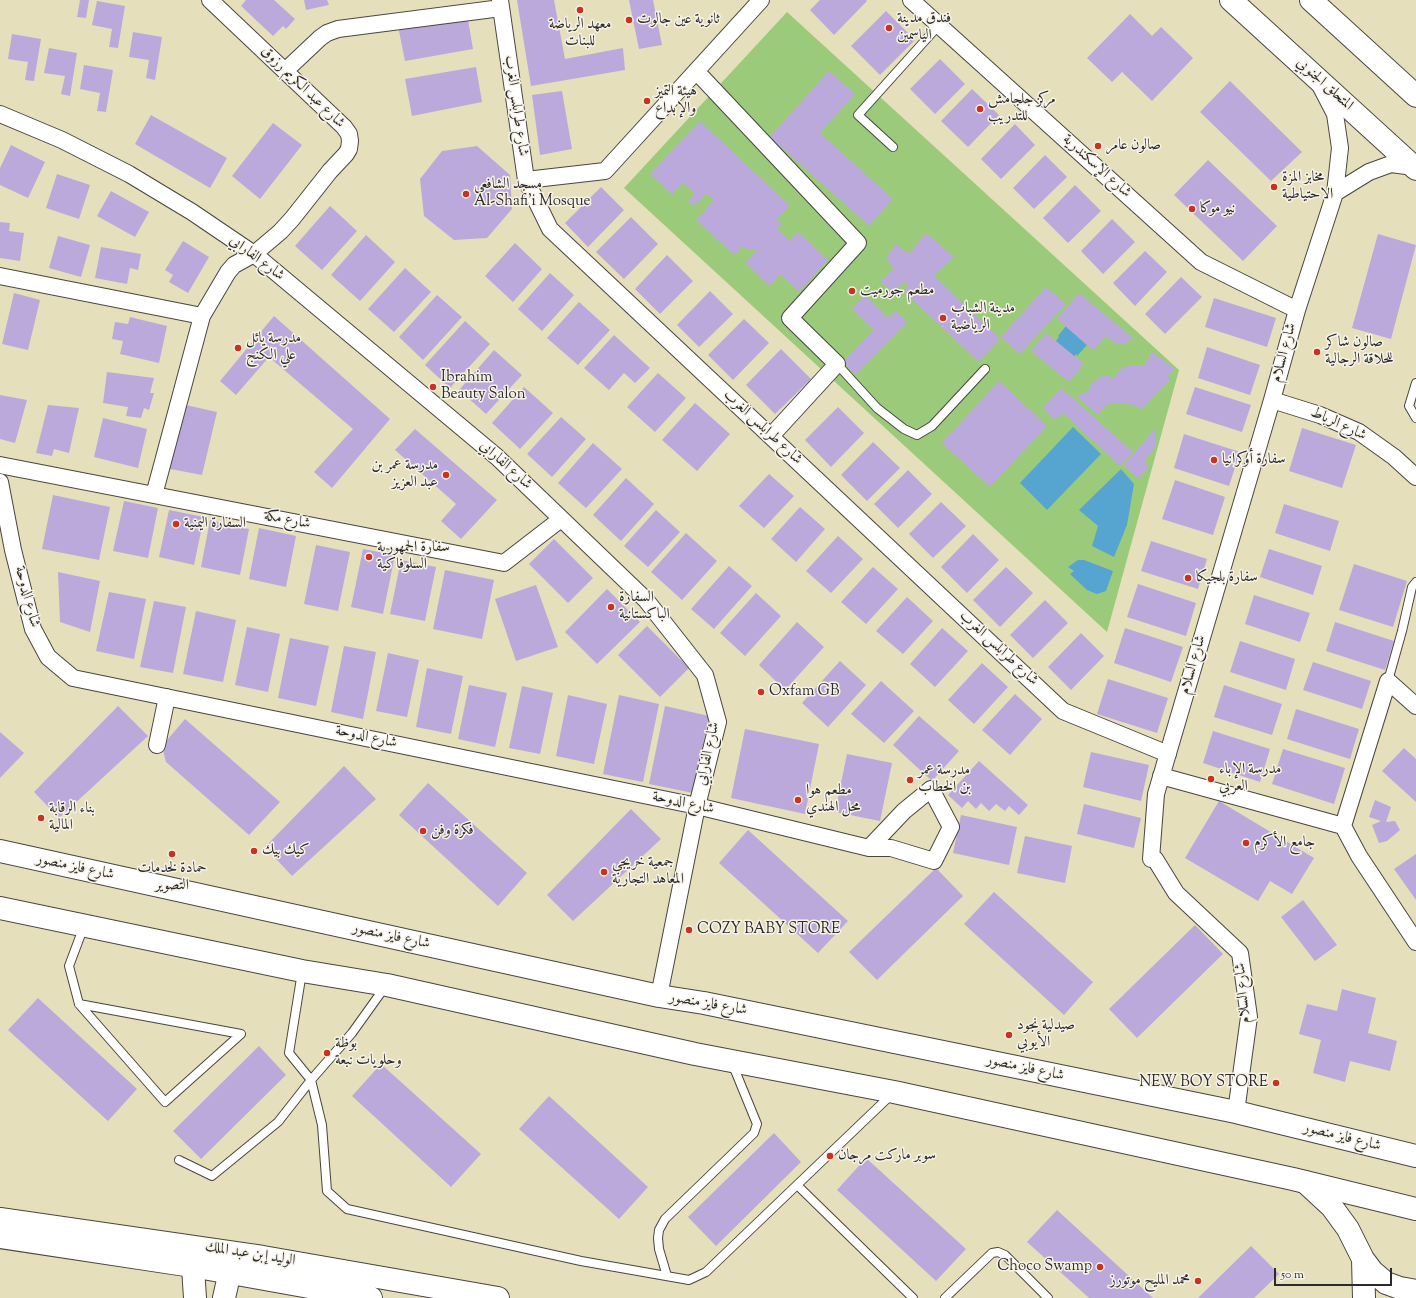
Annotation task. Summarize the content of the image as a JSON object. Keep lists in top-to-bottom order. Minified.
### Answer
{"streets":{"main road":["المتحلق الجنوبي","شارع فايز منصور","الوليد إبن عبد الملك"],"street":["شارع عبد الكريم رزوق","شارع طرابلس الغرب","شارع الإسكندرية","شارع الفارابي","شارع السلام","شارع الرباط","شارع مكة","شارع الدوحة"]},"crossings":[["المتحلق الجنوبي","شارع السلام"],["شارع عبد الكريم رزوق","شارع الفارابي"],["شارع عبد الكريم رزوق","شارع مكة"],["شارع طرابلس الغرب","شارع السلام"],["شارع الإسكندرية","شارع السلام"],["شارع الفارابي","شارع مكة"],["شارع الفارابي","شارع الدوحة"],["شارع الفارابي","شارع فايز منصور"],["شارع السلام","شارع الرباط"],["شارع السلام","شارع فايز منصور"]],"places":["معهد الرياضة للبنات","ثانوية عين جالوت","فندق مدينة الياسمين","هيئة التميز والإبداع","مركز جلجامش للتدريب","صالون عامر","مخابز المزة الاحتياطية","مسجد الشافعي Al-Shafi'i Mosque","نيو موكا","مطعم جورميت","مدينة الشباب الرياضية","مدرسة يائل علي الكنج","صالون شاكر للحلاقة الرجالية","Ibrahim Beauty Salon","سفارة أوكرانيا","مدرسة عمر بن عبد العزيز","السفارة اليمنية","سفارة الجمهورية السلوفاكية","سفارة بلجيكا","السفارة الباكستانية","Oxfam GB","مدرسة الإباء العربي","مدرسة عمر بن الخطاب","مطعم هوا محل الهندي","بناء الرقابة المالية","فكرة وفن","جامع الأكرم","كيك بيك","حمادة لخدمات التصوير","جمعية خريجي المعاهد التجارية","COZY BABY STORE","صيدلية نجود الأيوبي","بوظة وحلويات نبعة","NEW BOY STORE","سوبر ماركت مرجان","Choco Swamp","محمد المليح موتورز"],"scale_bar":"50 m"}
